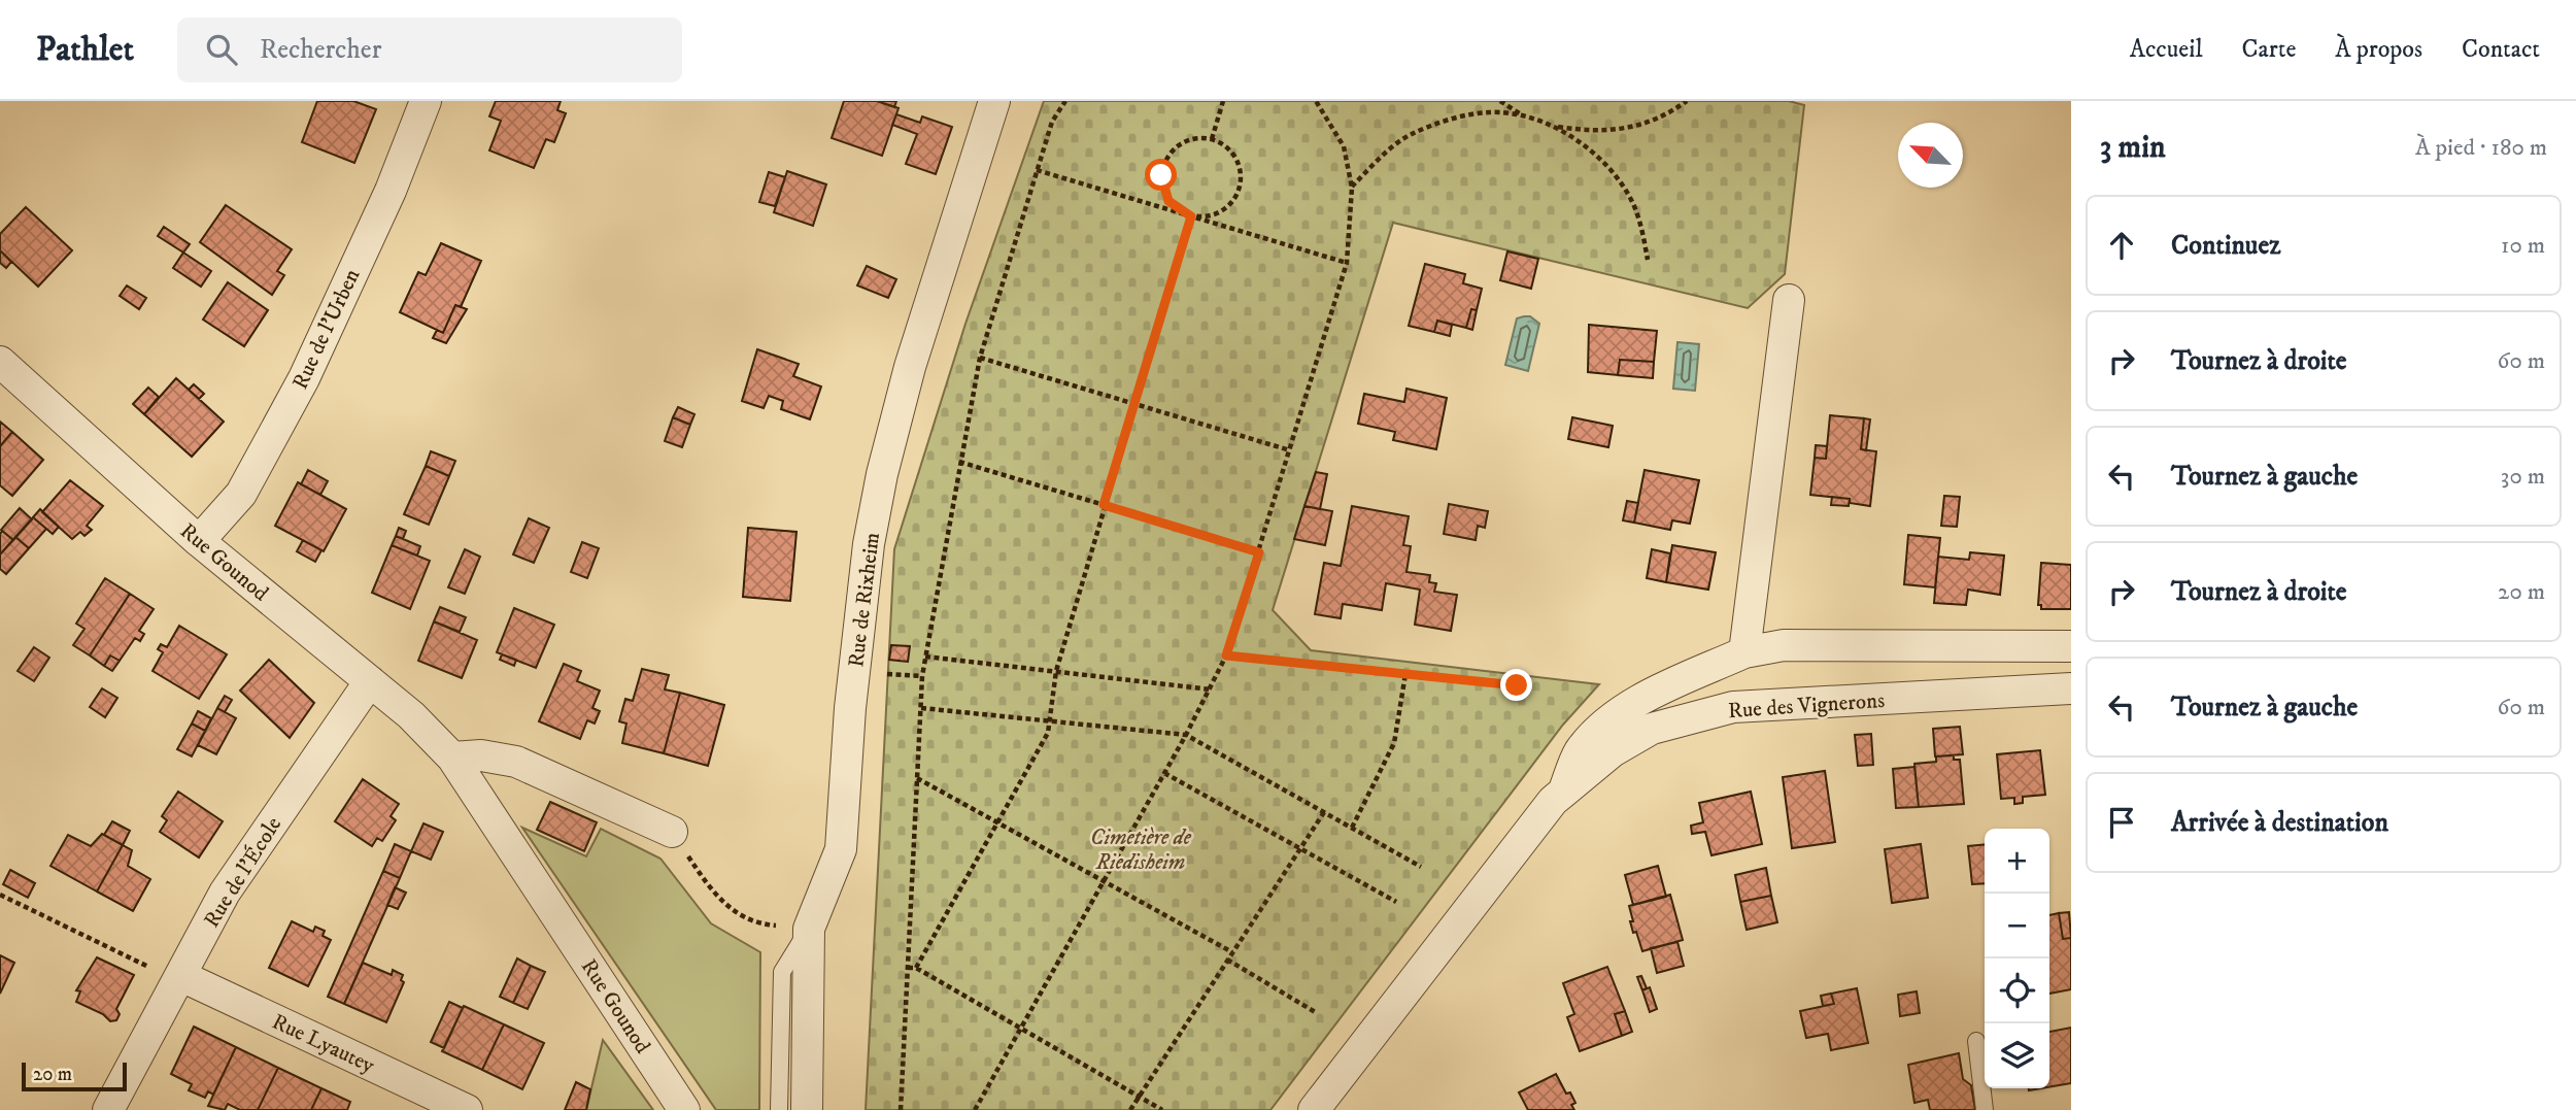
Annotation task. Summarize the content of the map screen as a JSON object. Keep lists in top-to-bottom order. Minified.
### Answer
{"streets":{"street":["Rue de l'Urben","Rue Gounod","Rue de Rixheim","Rue des Vignerons","Rue de l'École","Rue Lyautey"]},"crossings":[["Rue de l'Urben","Rue Gounod"],["Rue Gounod","Rue de l'École"],["Rue de l'École","Rue Lyautey"]],"parks":["Cimetière de Riedisheim"],"scale_bar":"20 m","north":"top left","page":{"header":"Pathlet","search":"Rechercher","nav":["Accueil","Carte","À propos","Contact"],"heading":["3 min","À pied · 180 m"],"list":[["Continuez","10 m"],["Tournez à droite","60 m"],["Tournez à gauche","30 m"],["Tournez à droite","20 m"],["Tournez à gauche","60 m"],"Arrivée à destination"],"map_buttons":["+","−"],"scale":"20 m"}}
